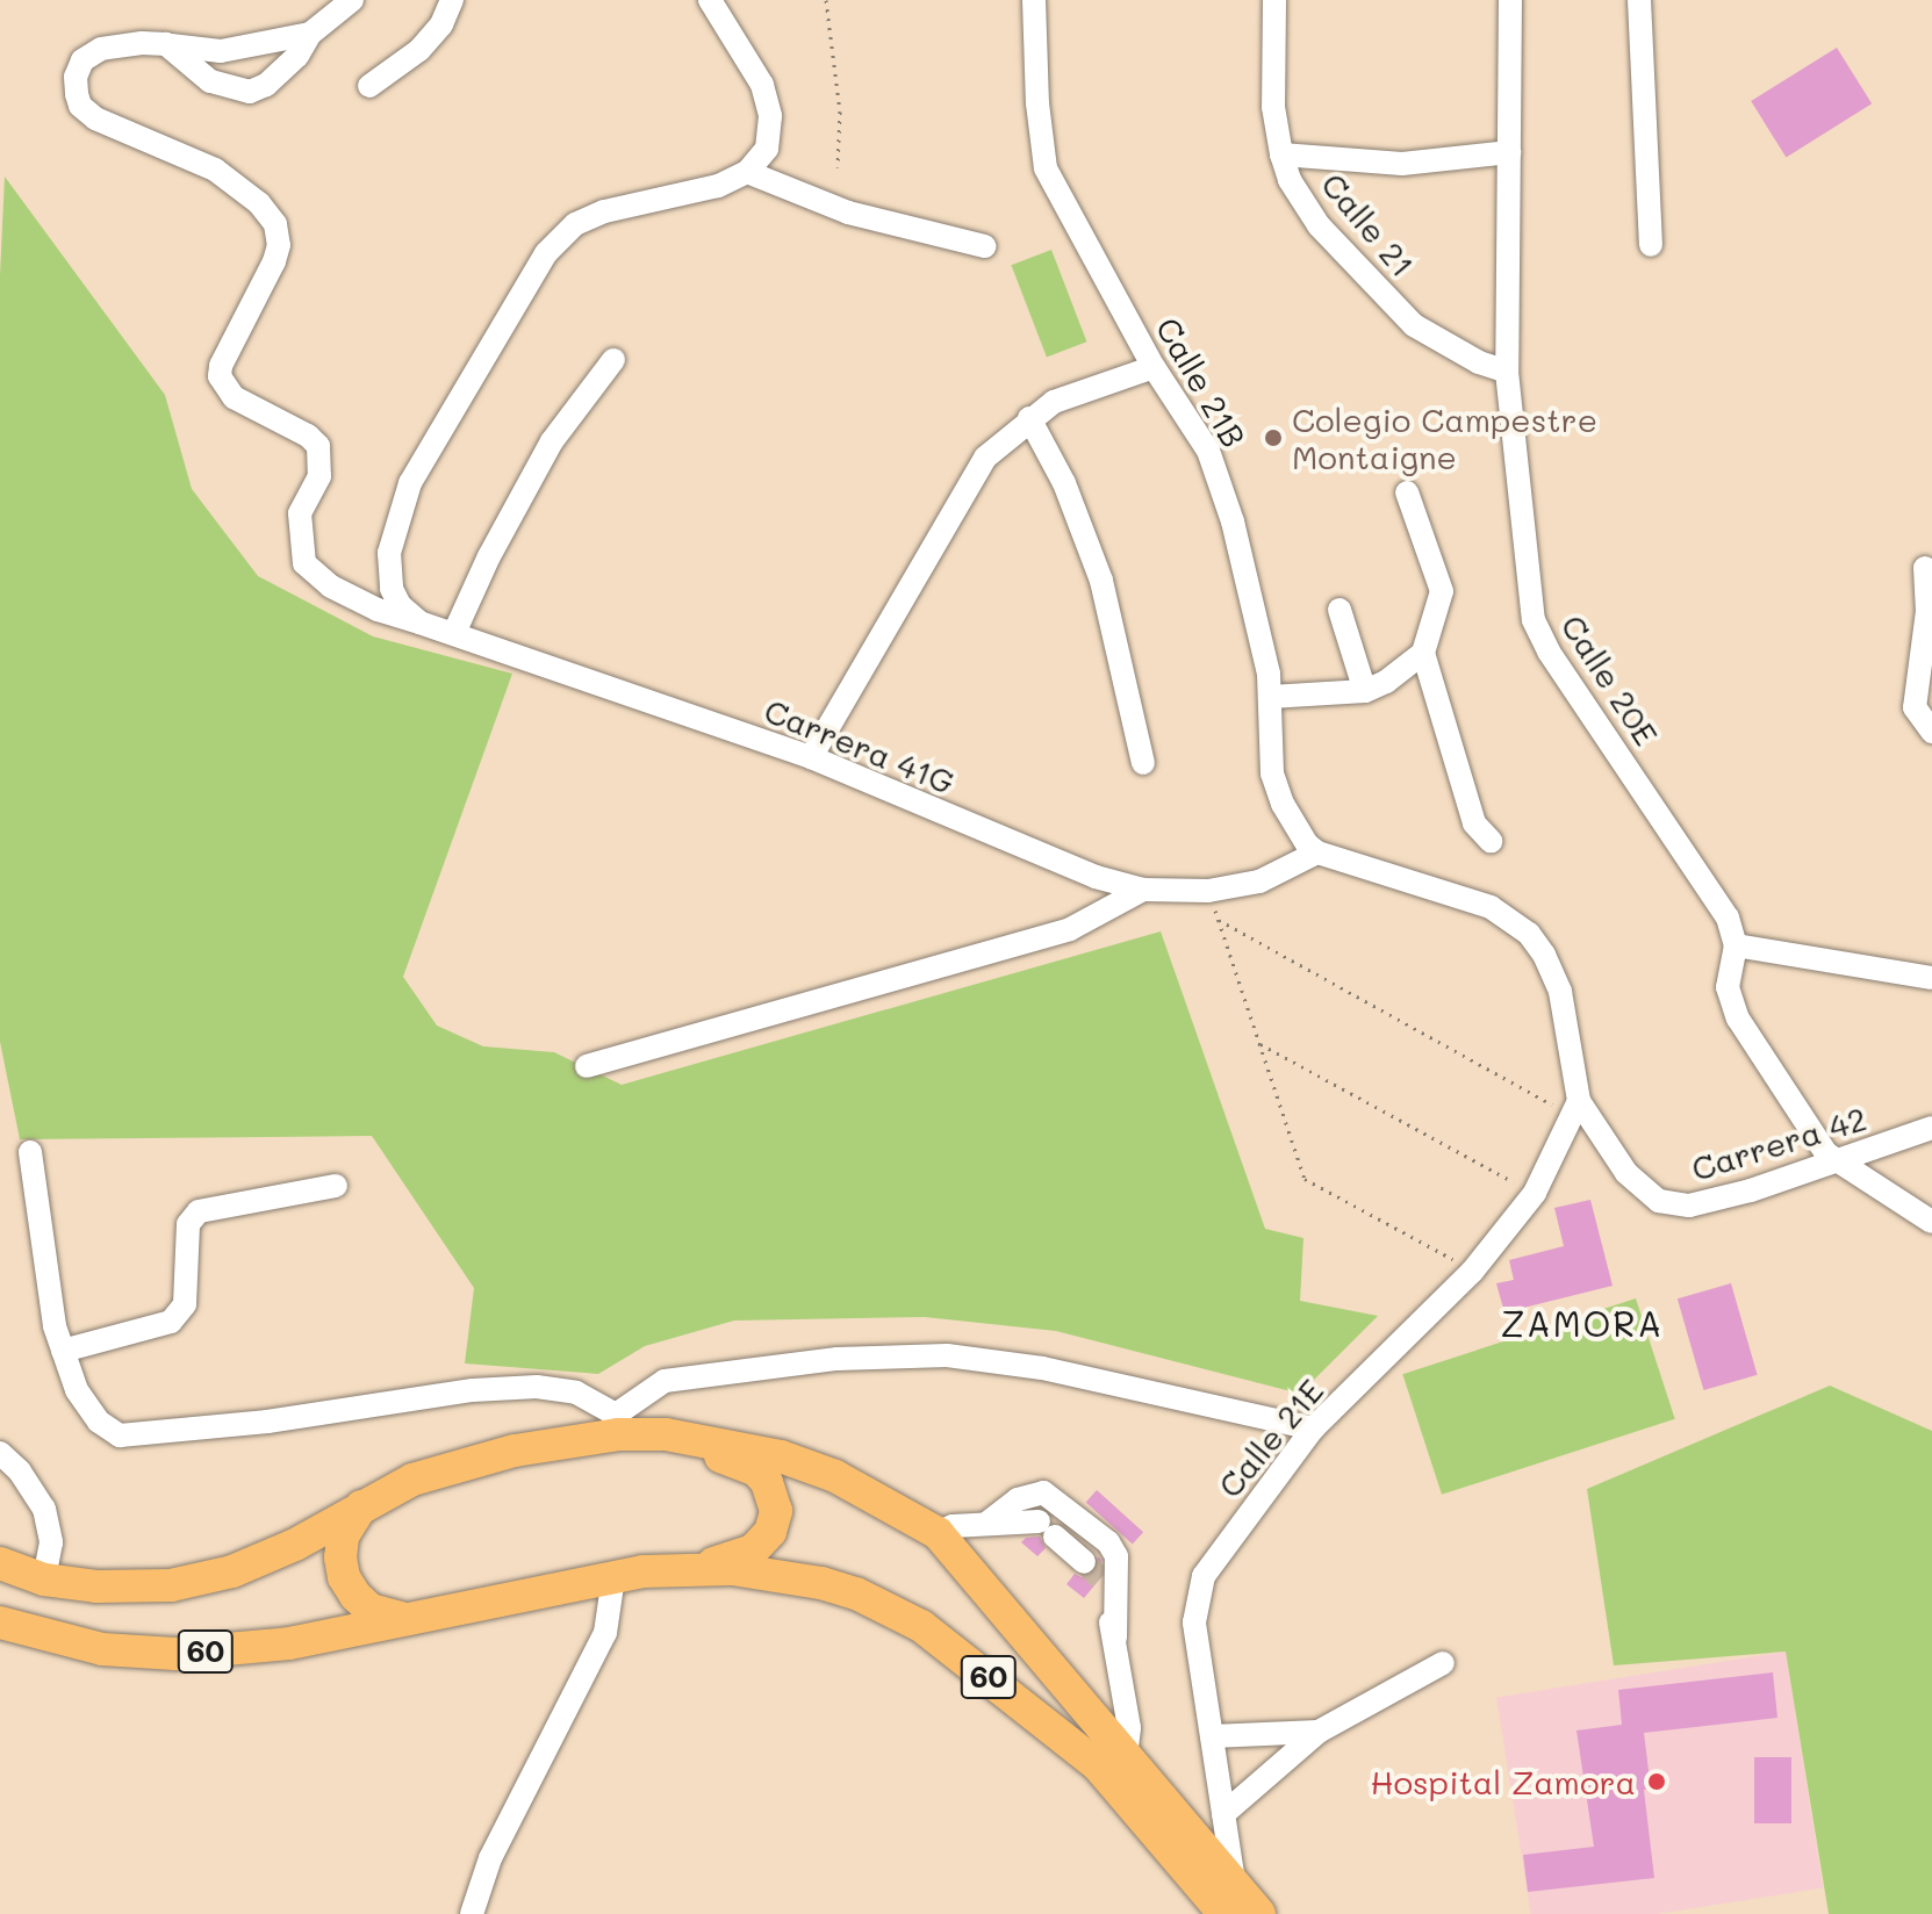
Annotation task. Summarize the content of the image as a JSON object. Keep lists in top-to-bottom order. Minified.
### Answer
{"streets":{"highway":["60"],"street":["Calle 21","Calle 21B","Calle 20E","Carrera 41G","Carrera 42","Calle 21E"]},"crossings":[["Calle 21","Calle 20E"],["Calle 21B","Carrera 41G"],["Carrera 42","Calle 21E"],["Calle 21E","60"]],"districts":["ZAMORA"],"places":["Colegio Campestre Montaigne","Hospital Zamora"]}
